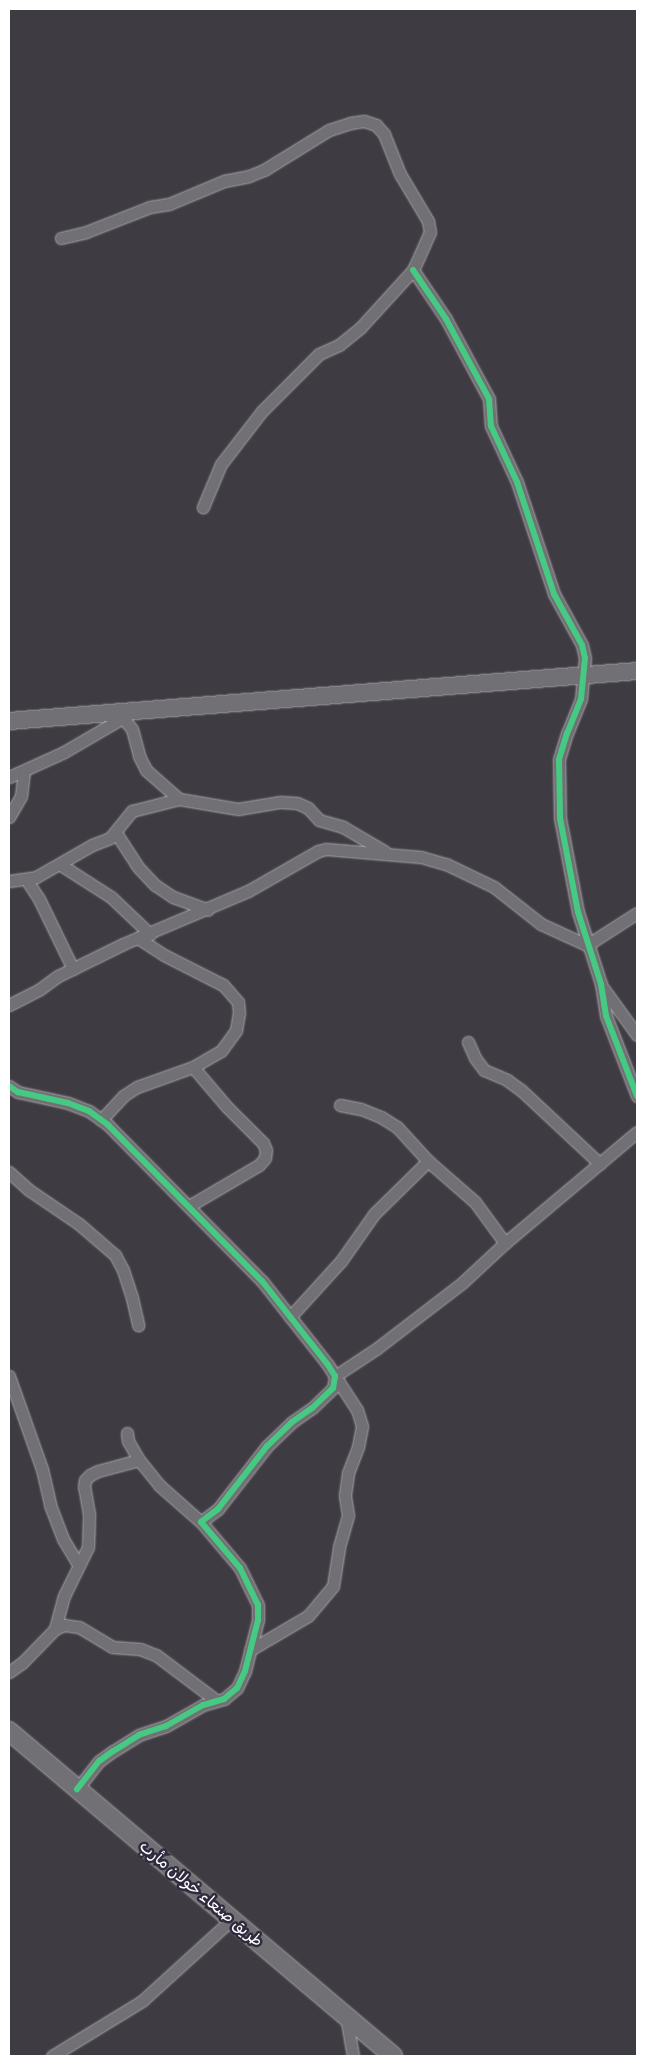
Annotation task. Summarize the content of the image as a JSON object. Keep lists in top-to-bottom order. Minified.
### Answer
{"streets":{"main road":["طريق صنعاء خولان مأرب"]}}
